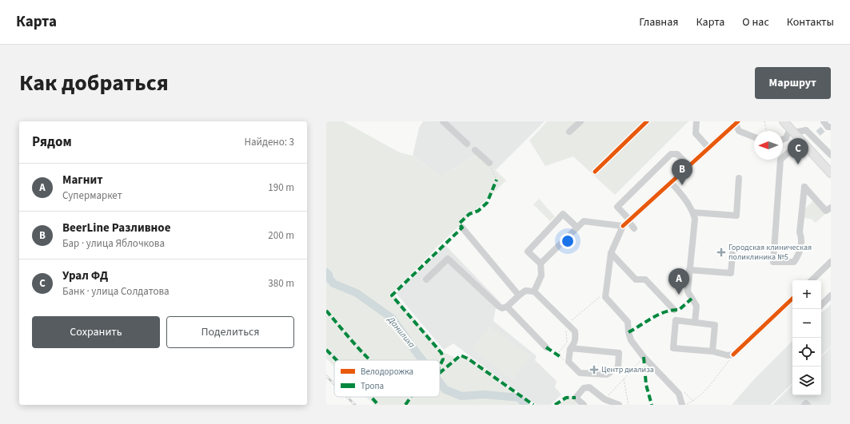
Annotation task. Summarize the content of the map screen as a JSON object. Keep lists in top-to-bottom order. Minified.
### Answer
{"water":["Данилиха"],"places":{"health":["Городская клиническая поликлиника №5","Центр диализа"]},"legend":["Велодорожка","Тропа"],"north":"left","page":{"header":"Карта","nav":["Главная","Карта","О нас","Контакты"],"title":"Как добраться","buttons":["Маршрут",["Сохранить","Поделиться"]],"heading":["Рядом","Найдено: 3"],"pins":["C","B","A"],"list":[{"mark":"A","name":"Магнит","note":"Супермаркет","value":"190 m"},{"mark":"B","name":"BeerLine Разливное","note":"Бар · улица Яблочкова","value":"200 m"},{"mark":"C","name":"Урал ФД","note":"Банк · улица Солдатова","value":"380 m"}],"map_buttons":["+","−"]}}
